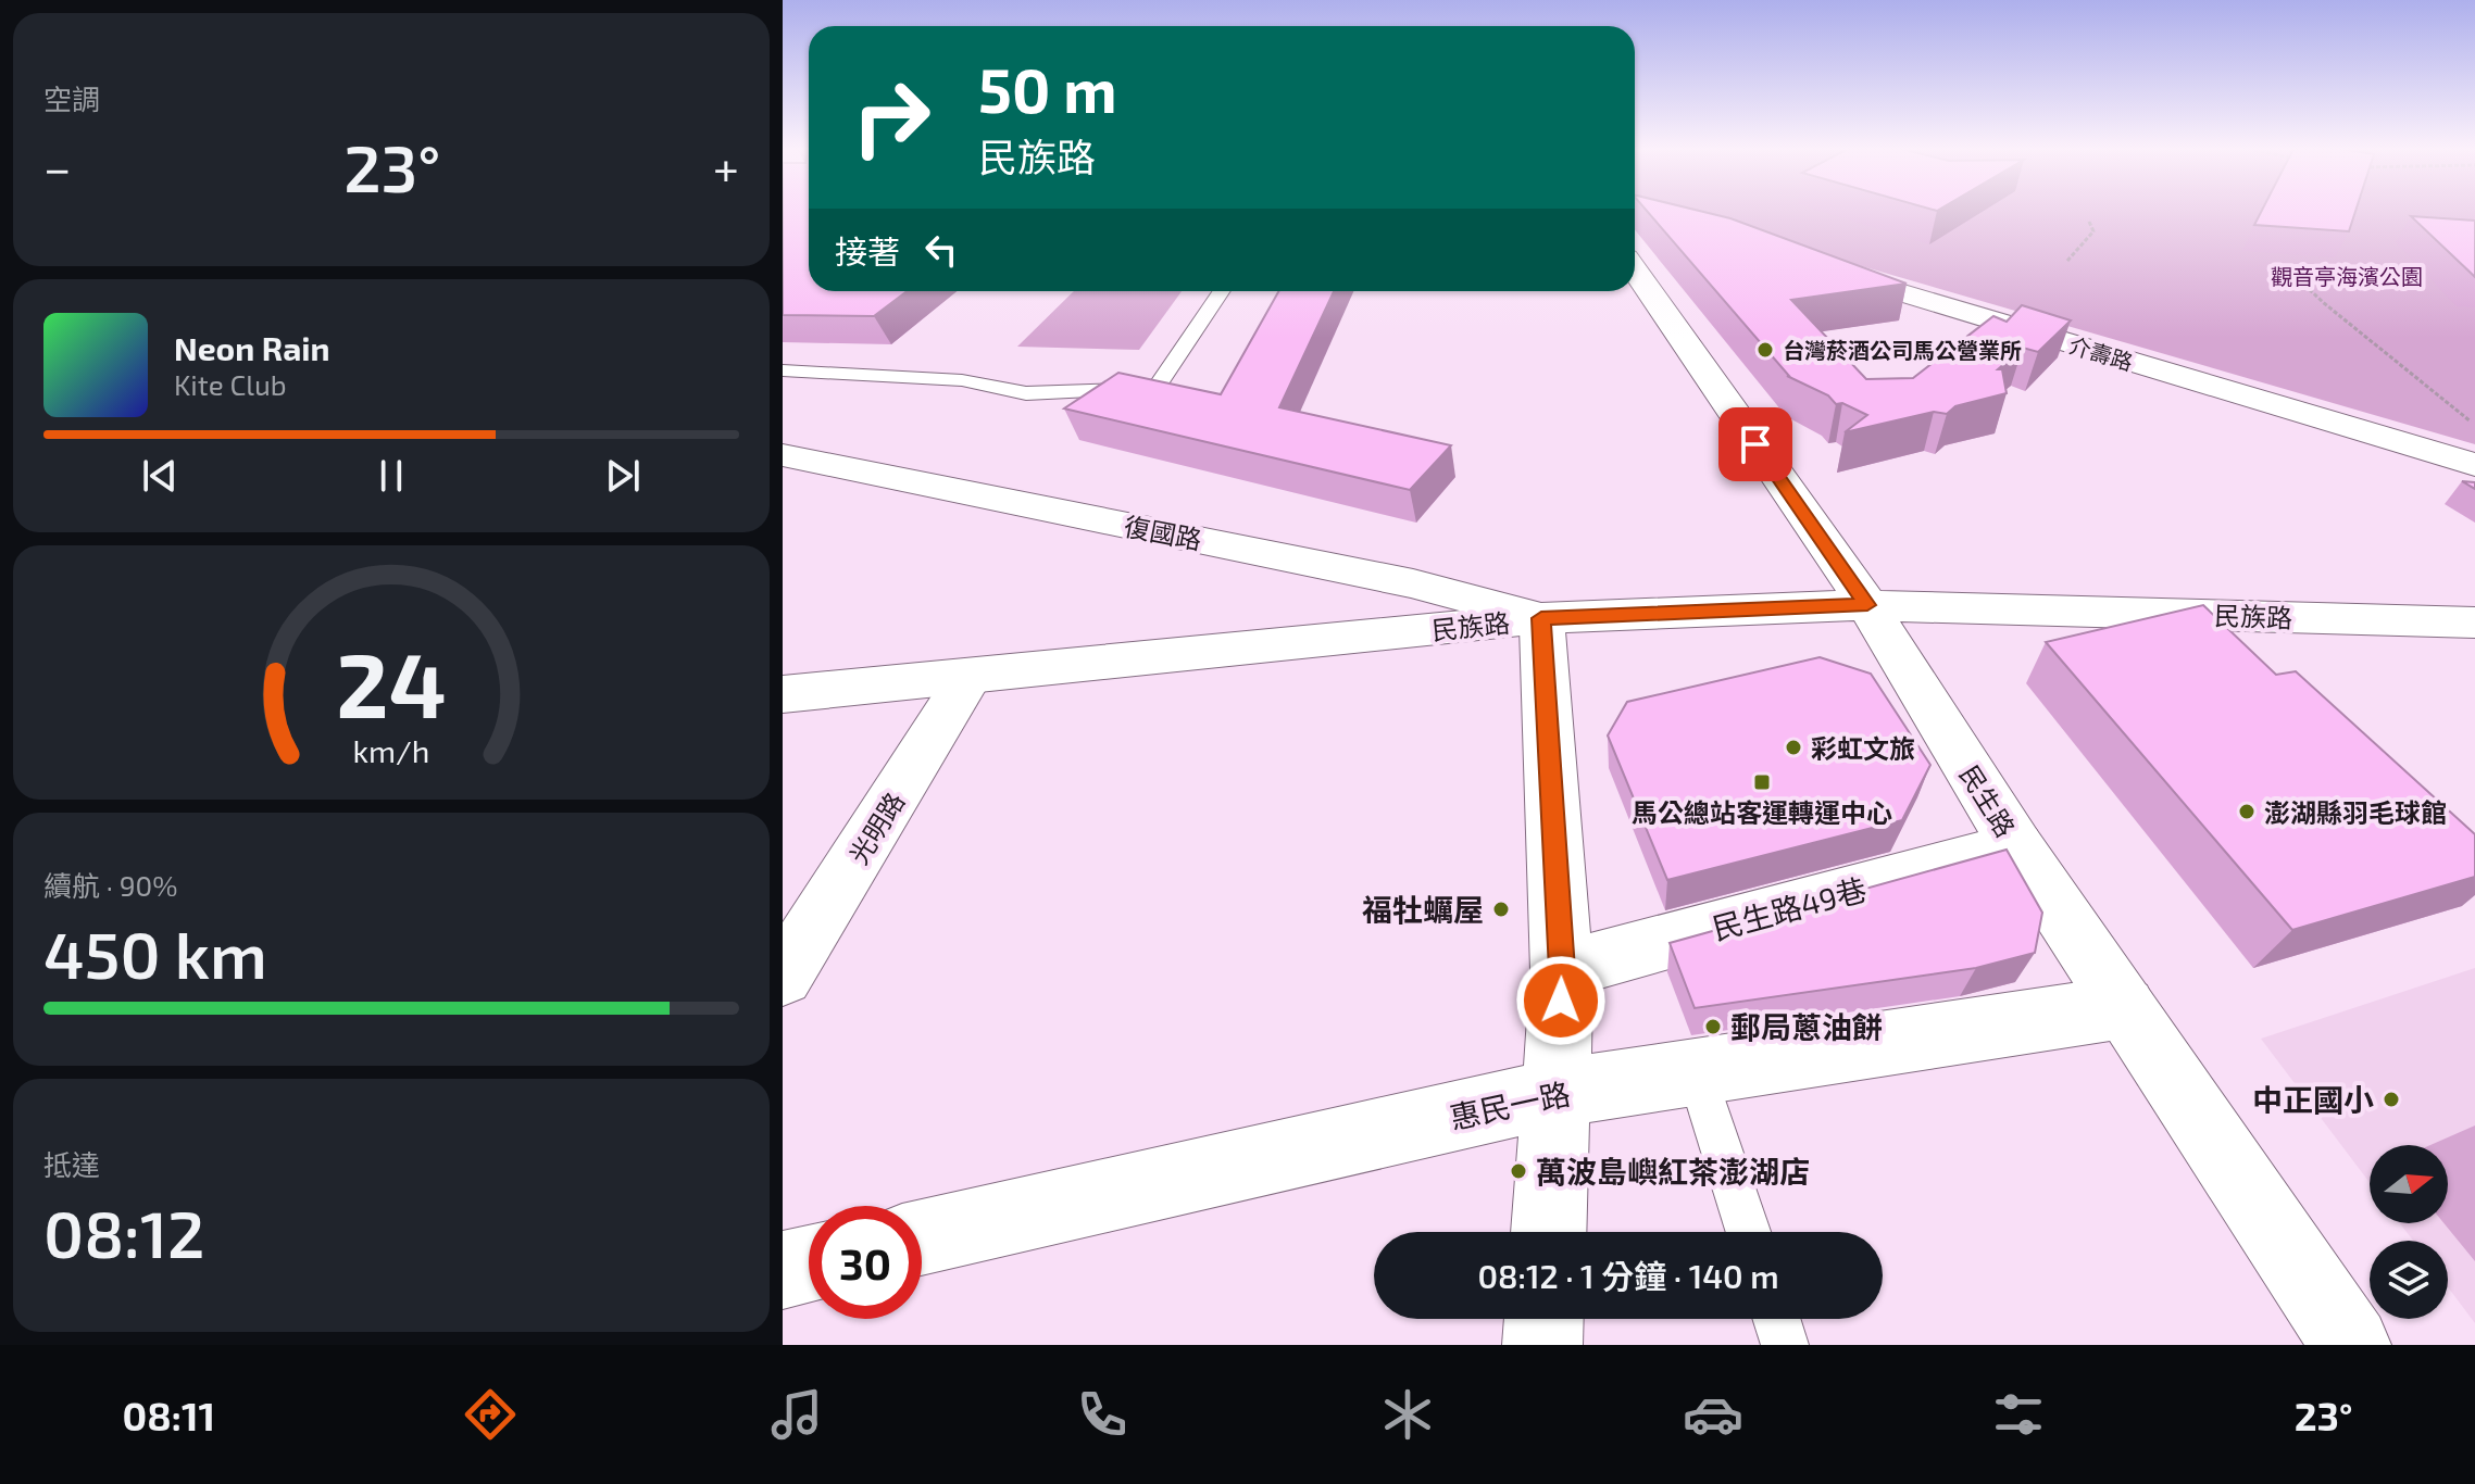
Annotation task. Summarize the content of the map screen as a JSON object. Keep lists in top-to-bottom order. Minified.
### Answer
{"streets":{"street":["介壽路","復國路","民族路","民生路","光明路","民生路49巷","惠民一路"]},"crossings":[["復國路","民族路"],["民族路","民生路"],["民族路","光明路"],["民生路","民生路49巷"],["民生路","惠民一路"]],"parks":["觀音亭海濱公園"],"places":{"other":["台灣菸酒公司馬公營業所","彩虹文旅","澎湖縣羽毛球館","福牡蠣屋","郵局蔥油餅","中正國小","萬波島嶼紅茶澎湖店"],"transit":["馬公總站客運轉運中心"]},"north":"right","page":{"tile":["空調",["續航 · 90%","450 km"],["抵達","08:12"]],"turn":["50 m","民族路"],"heat":["−","23°","+"],"then":"接著","song":["Neon Rain","Kite Club"],"limit":"30","trip":"08:12 · 1 分鐘 · 140 m","tabs":["08:11","23°"],"gauge":["24","km/h"]}}
